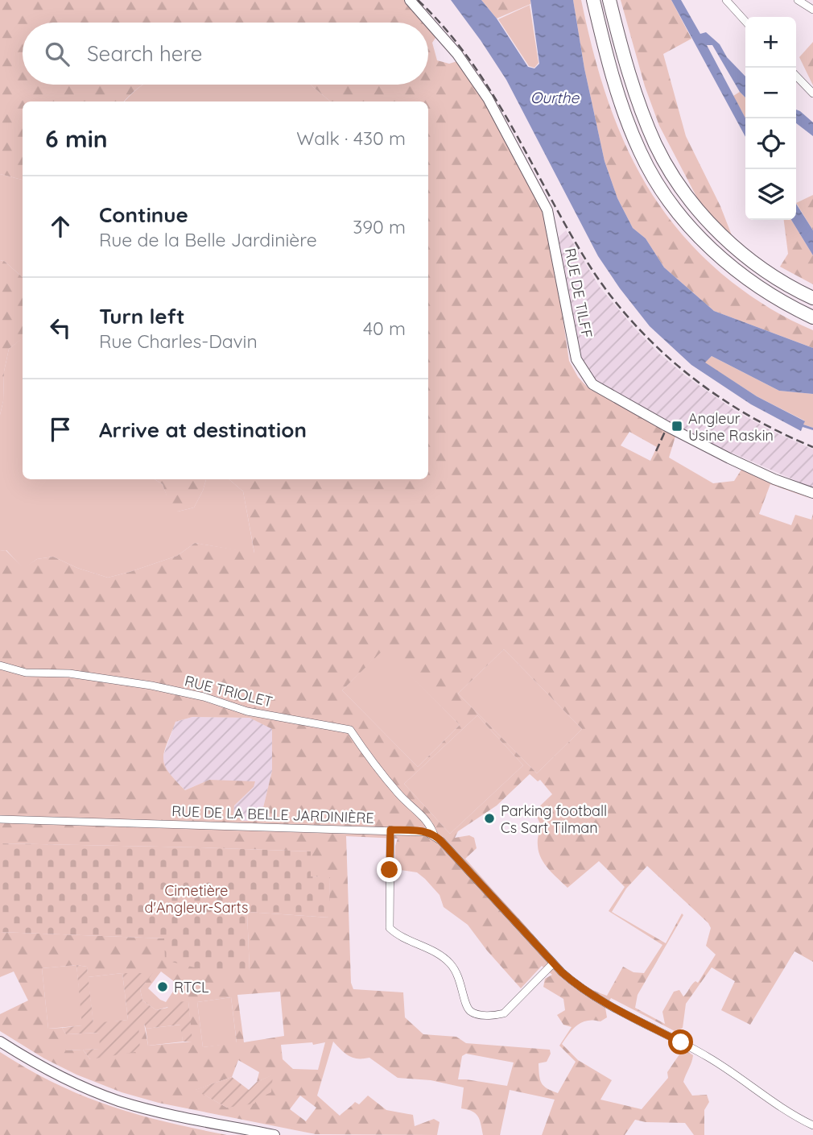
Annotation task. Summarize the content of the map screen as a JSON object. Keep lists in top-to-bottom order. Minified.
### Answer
{"streets":{"main road":["RUE DE TILFF"],"street":["RUE TRIOLET","RUE DE LA BELLE JARDINIÈRE"]},"crossings":[["RUE TRIOLET","RUE DE LA BELLE JARDINIÈRE"]],"water":["Ourthe"],"parks":["Cimetière d'Angleur-Sarts"],"places":{"transit":["Angleur Usine Raskin"],"other":["Parking football Cs Sart Tilman","RTCL"]},"page":{"map_buttons":["+","−"],"search":"Search here","heading":["6 min","Walk · 430 m"],"list":[["Continue","Rue de la Belle Jardinière","390 m"],["Turn left","Rue Charles-Davin","40 m"],"Arrive at destination"]}}
